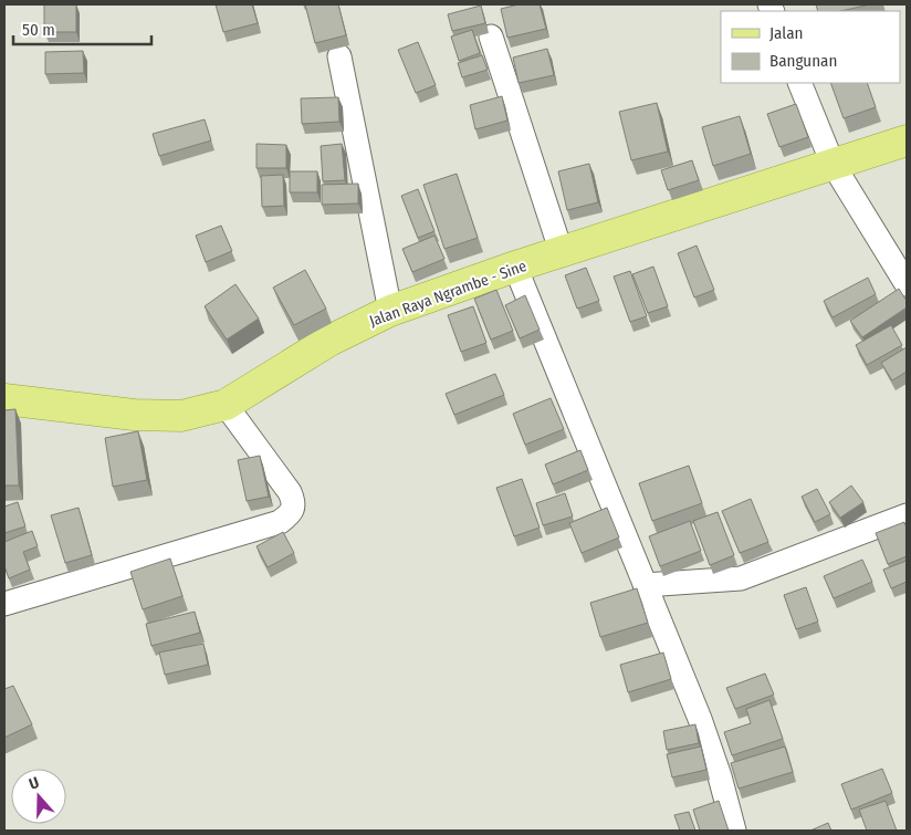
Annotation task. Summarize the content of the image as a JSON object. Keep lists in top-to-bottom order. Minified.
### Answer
{"streets":{"main road":["Jalan Raya Ngrambe - Sine"]},"legend":["Jalan","Bangunan"],"scale_bar":"50 m","north":"top"}
